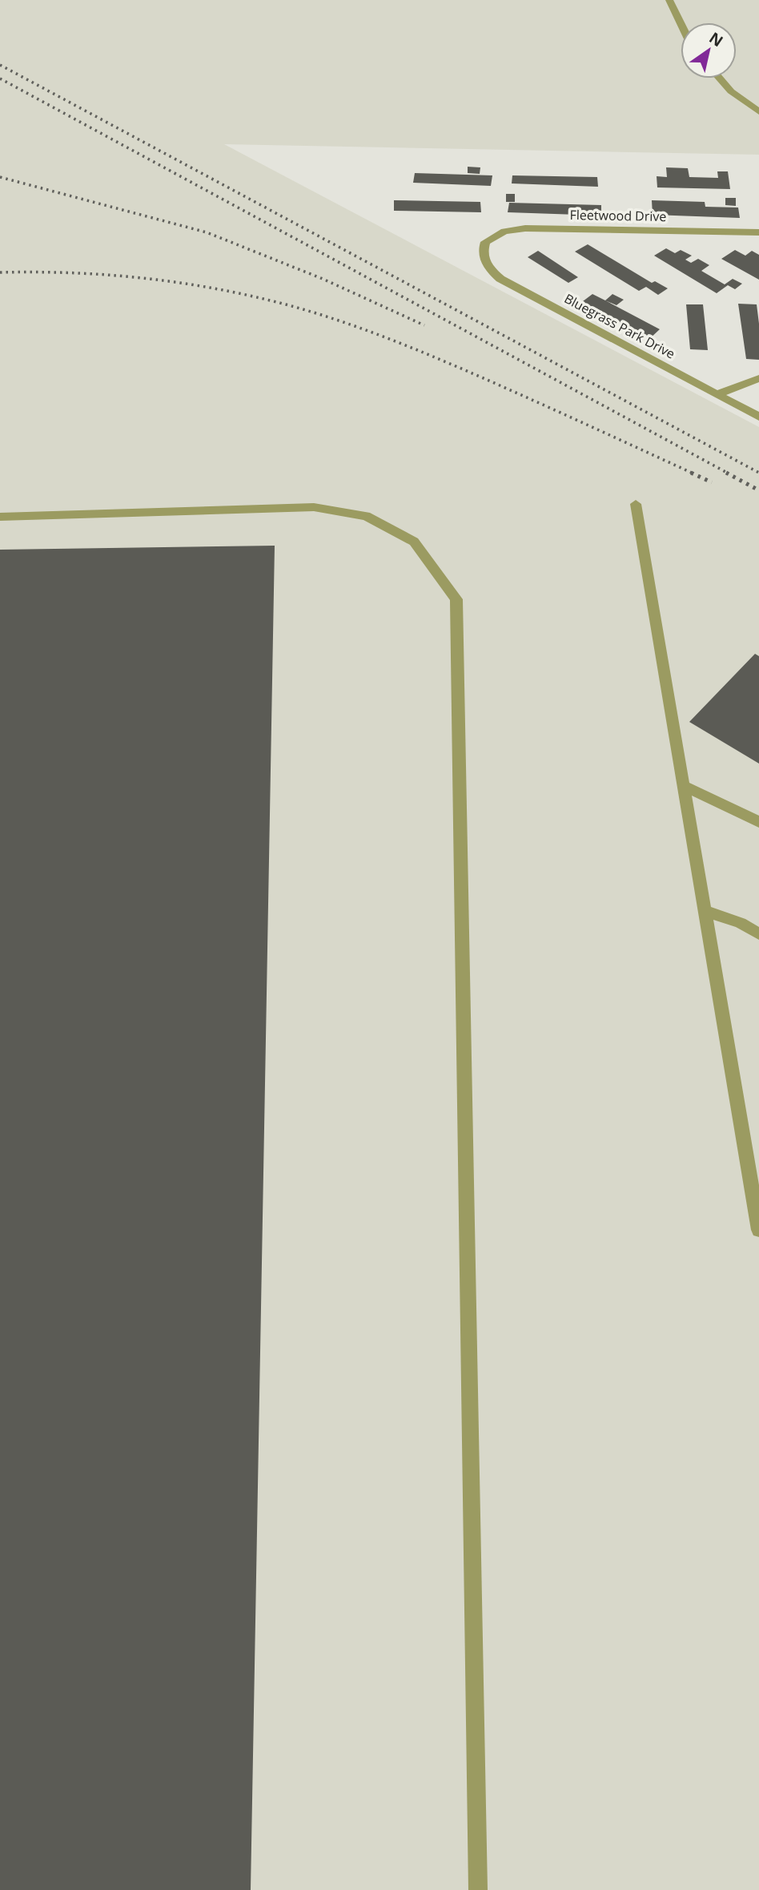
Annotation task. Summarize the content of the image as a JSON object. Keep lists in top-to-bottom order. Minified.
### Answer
{"streets":{"street":["Fleetwood Drive","Bluegrass Park Drive"]},"crossings":[["Fleetwood Drive","Bluegrass Park Drive"]],"north":"top right"}
